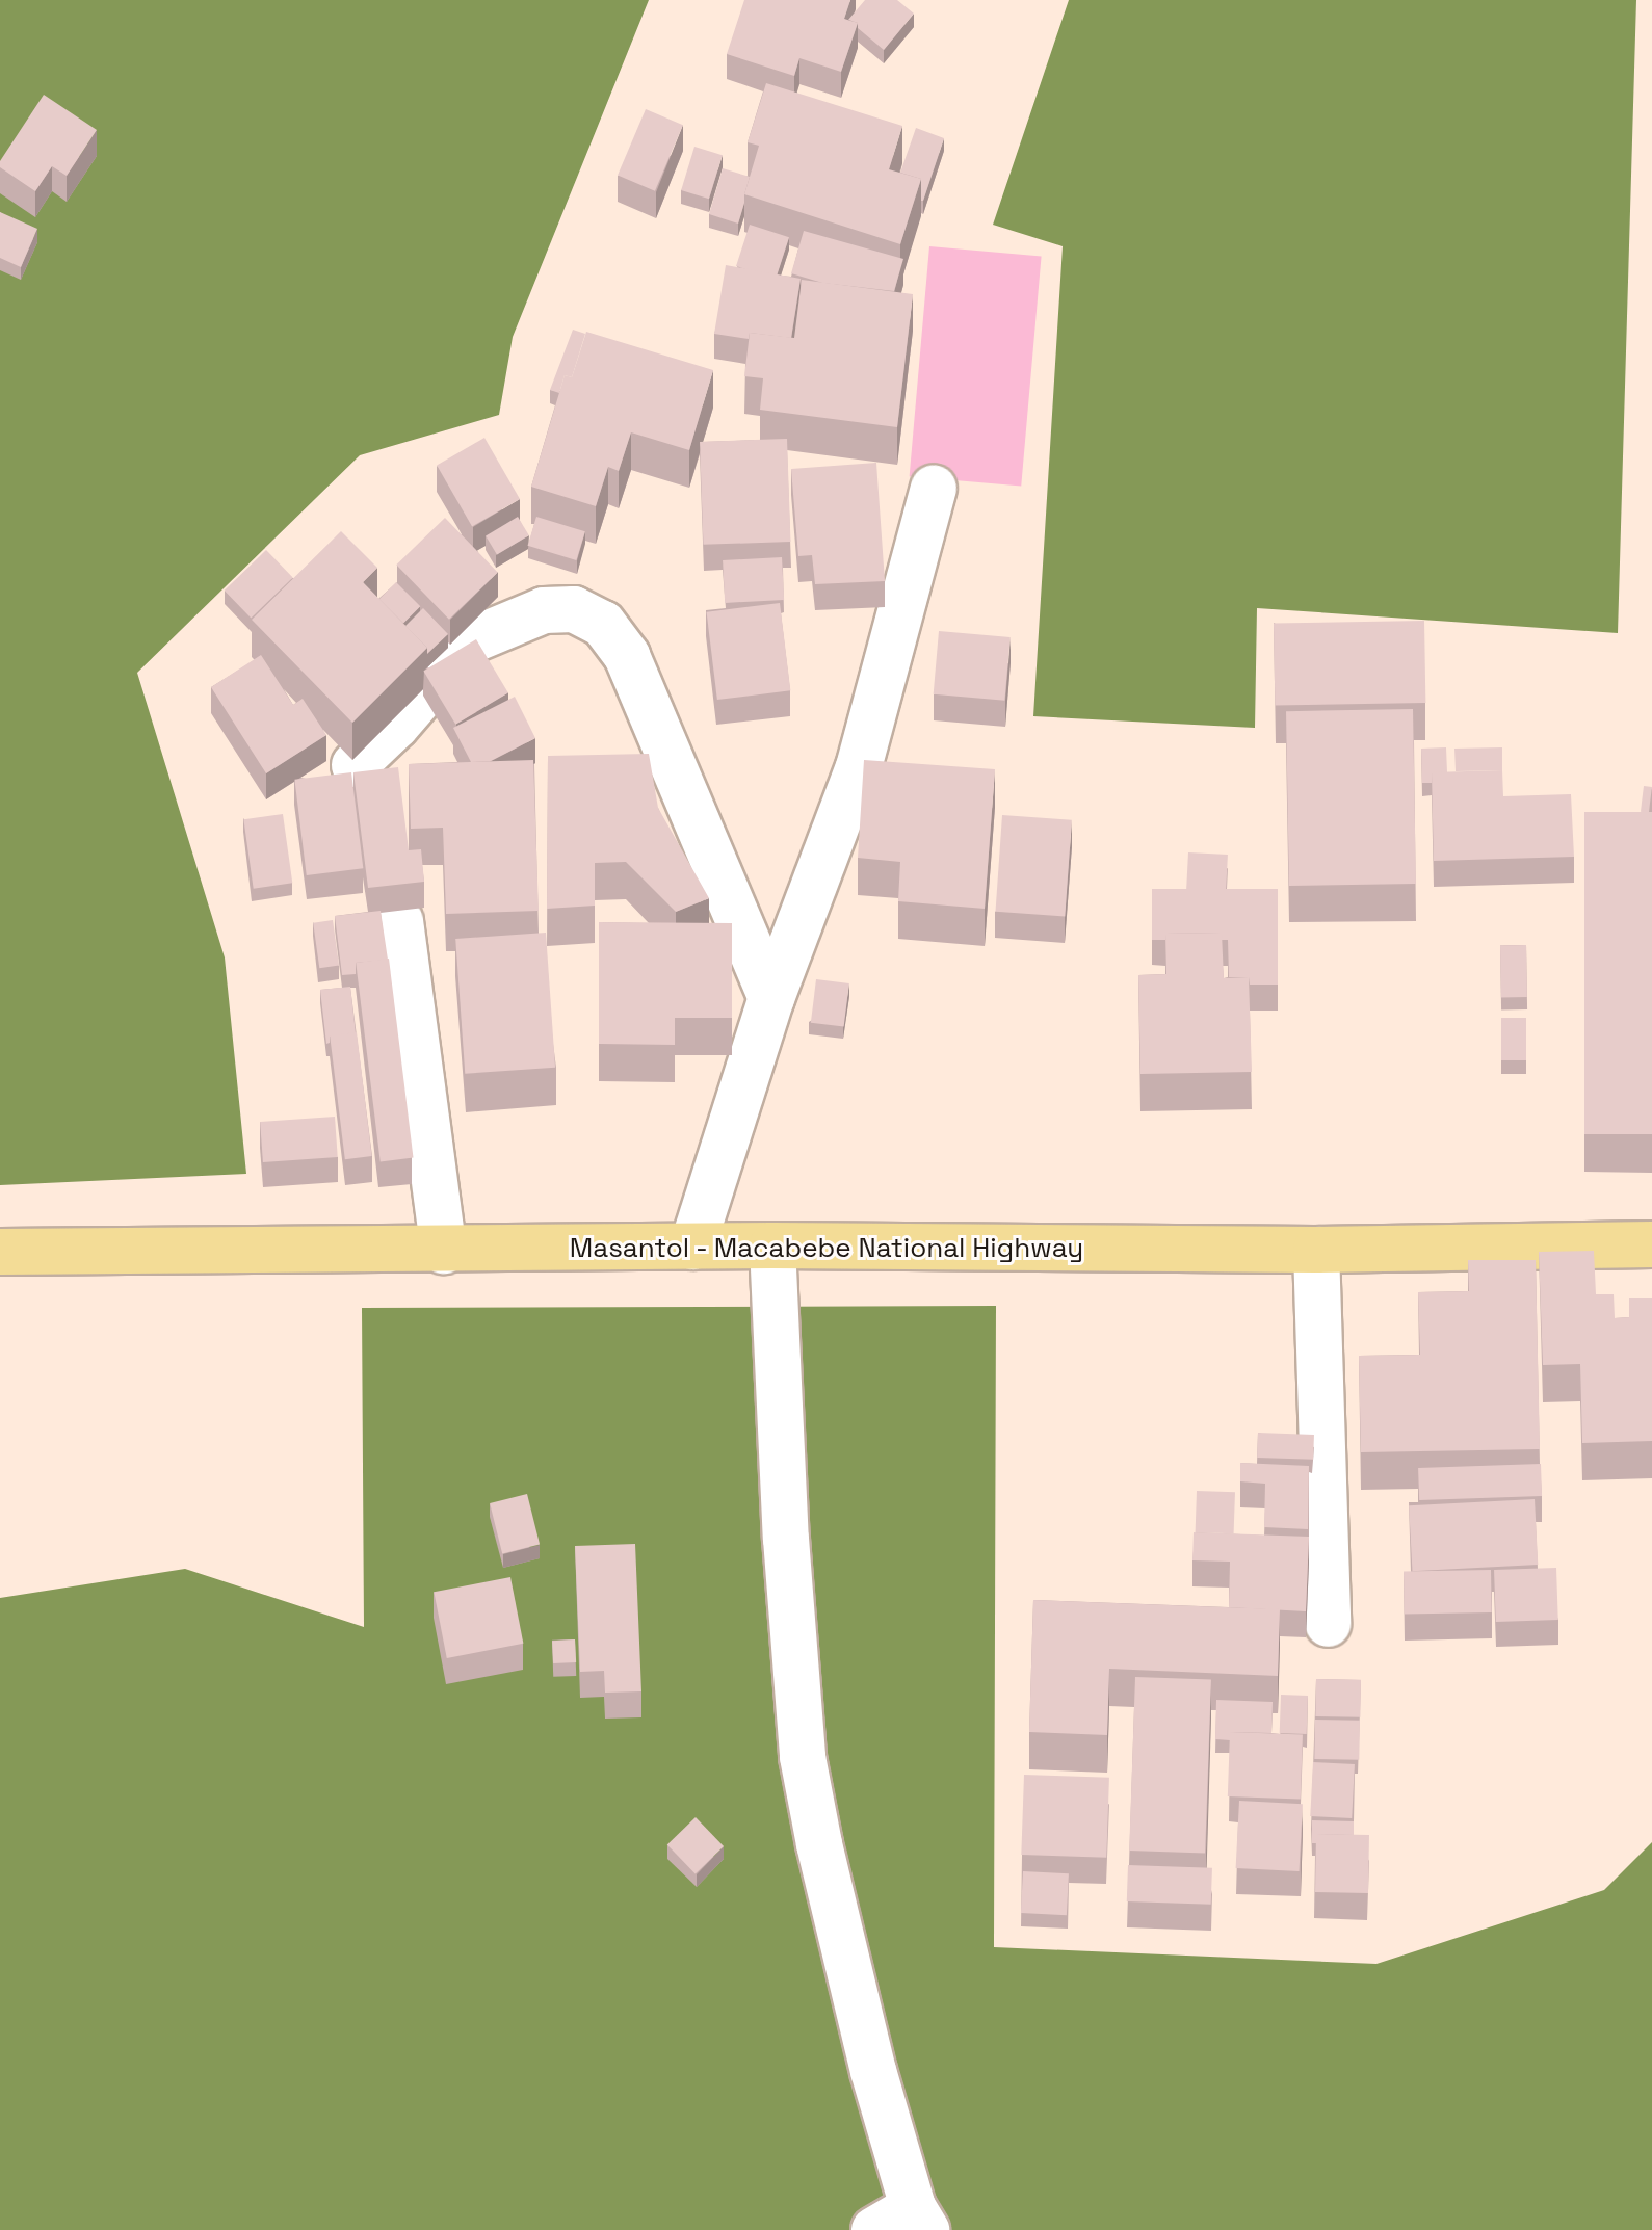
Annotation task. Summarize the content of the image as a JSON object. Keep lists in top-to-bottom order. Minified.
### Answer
{"streets":{"main road":["Masantol - Macabebe National Highway"]}}
